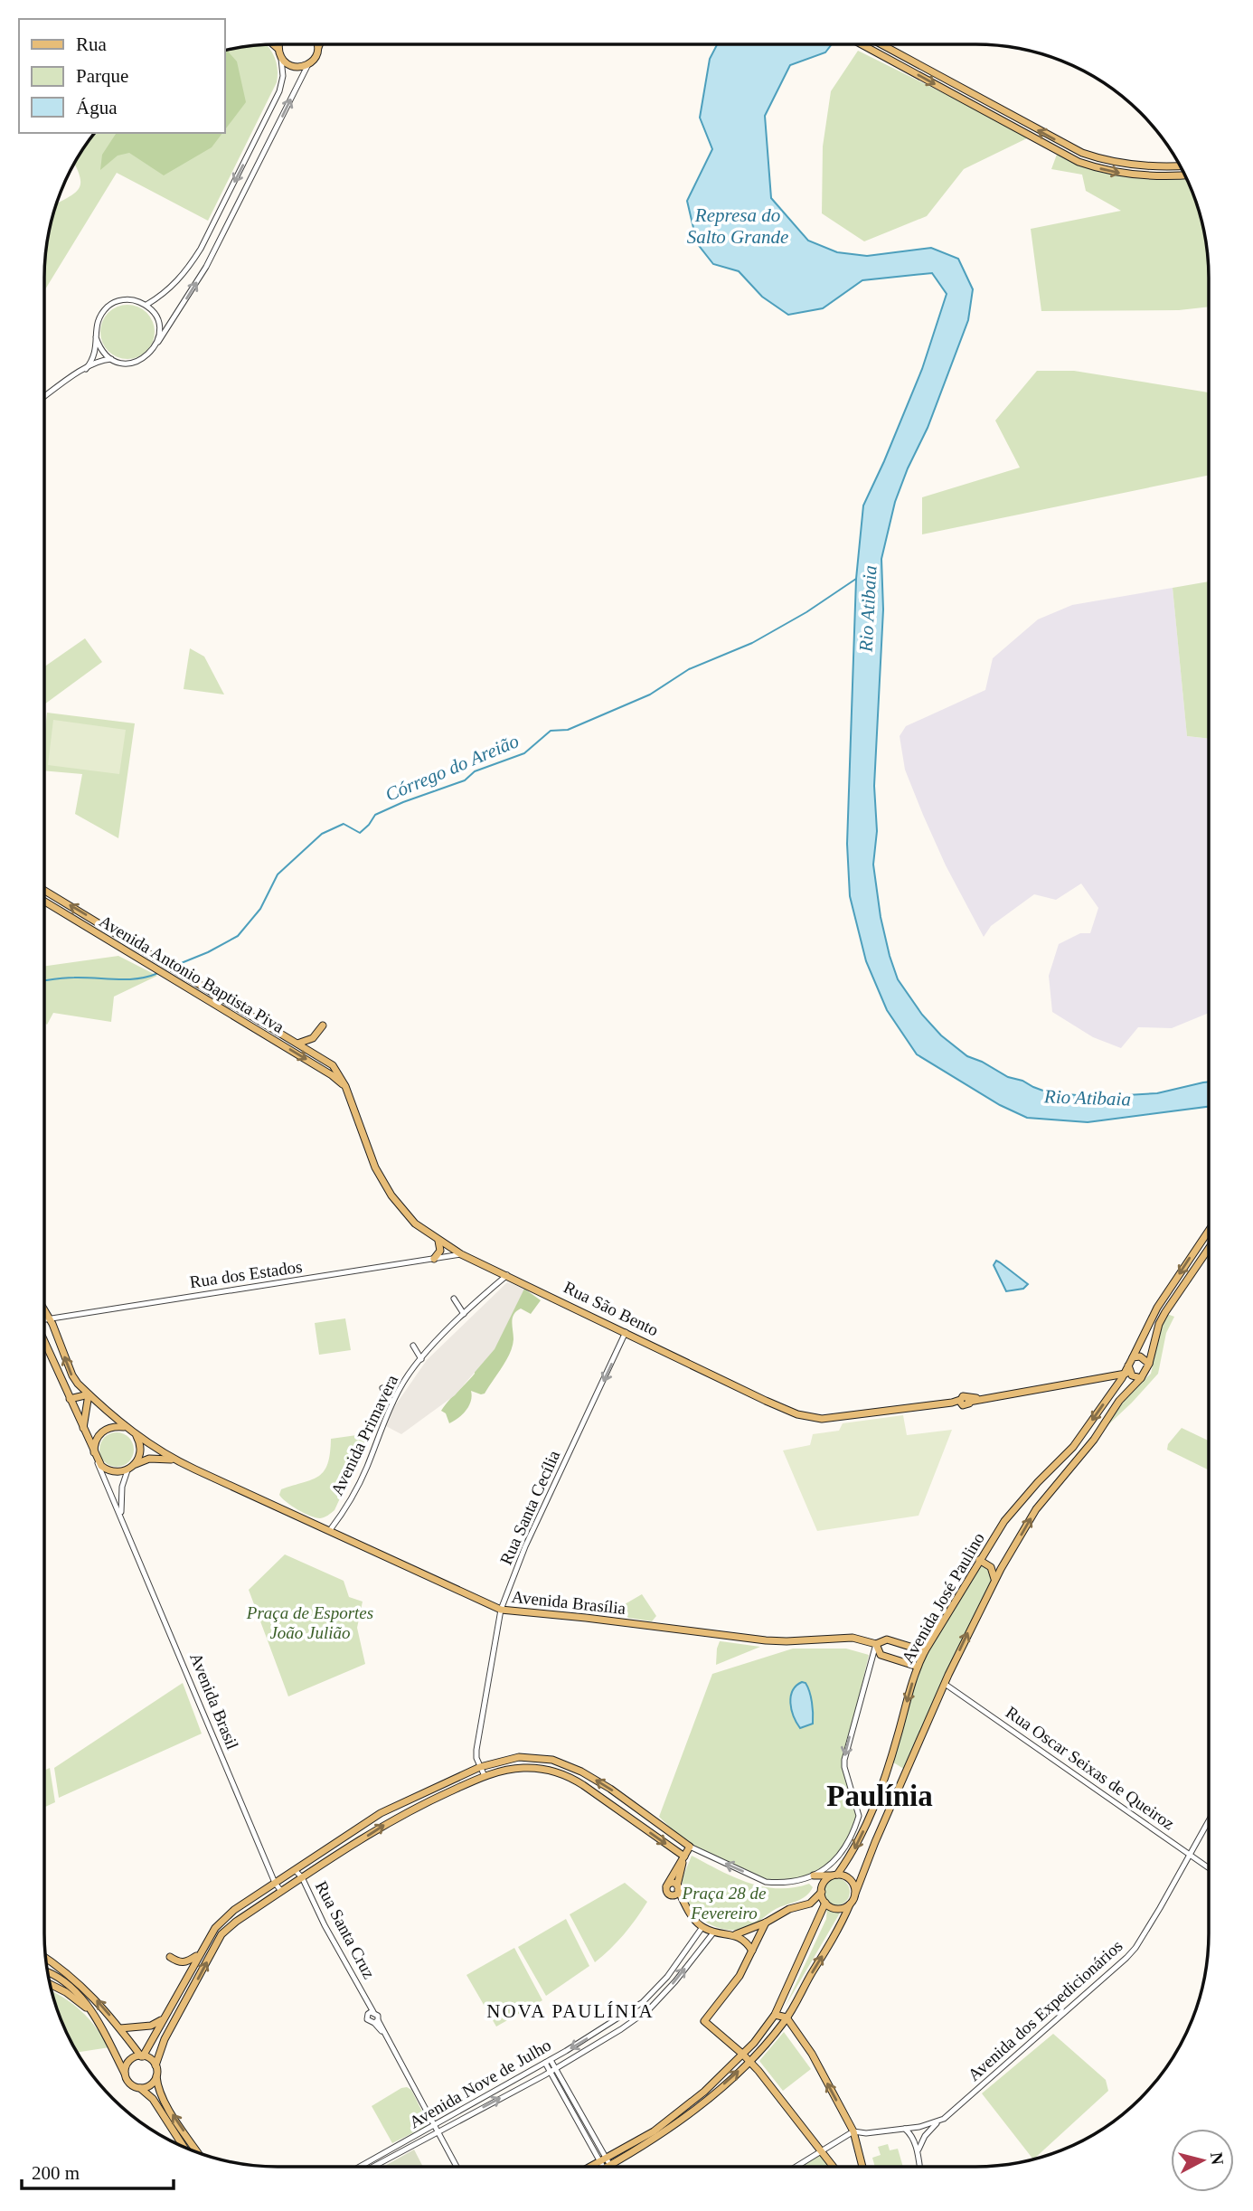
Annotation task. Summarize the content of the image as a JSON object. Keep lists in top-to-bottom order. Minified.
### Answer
{"streets":{"main road":["Avenida Antonio Baptista Piva","Rua São Bento","Avenida José Paulino","Avenida Brasília","Avenida Brasil"],"street":["Rua dos Estados","Avenida Primavera","Rua Santa Cecília","Rua Oscar Seixas de Queiroz","Rua Santa Cruz","Avenida dos Expedicionários","Avenida Nove de Julho"]},"crossings":[["Avenida Antonio Baptista Piva","Rua São Bento"],["Rua dos Estados","Rua São Bento"],["Rua São Bento","Avenida Primavera"],["Rua São Bento","Rua Santa Cecília"],["Rua São Bento","Avenida José Paulino"],["Avenida Primavera","Avenida Brasília"],["Rua Santa Cecília","Avenida Brasília"],["Avenida José Paulino","Avenida Brasília"],["Avenida José Paulino","Rua Oscar Seixas de Queiroz"],["Avenida Brasília","Avenida Brasil"],["Rua Oscar Seixas de Queiroz","Avenida dos Expedicionários"]],"one_way":["Rua Santa Cecília"],"districts":["Paulínia","NOVA PAULÍNIA"],"water":["Represa do Salto Grande","Rio Atibaia","Córrego do Areião"],"parks":["Praça de Esportes João Julião","Praça 28 de Fevereiro"],"legend":["Rua","Parque","Água"],"scale_bar":"200 m","north":"right"}
